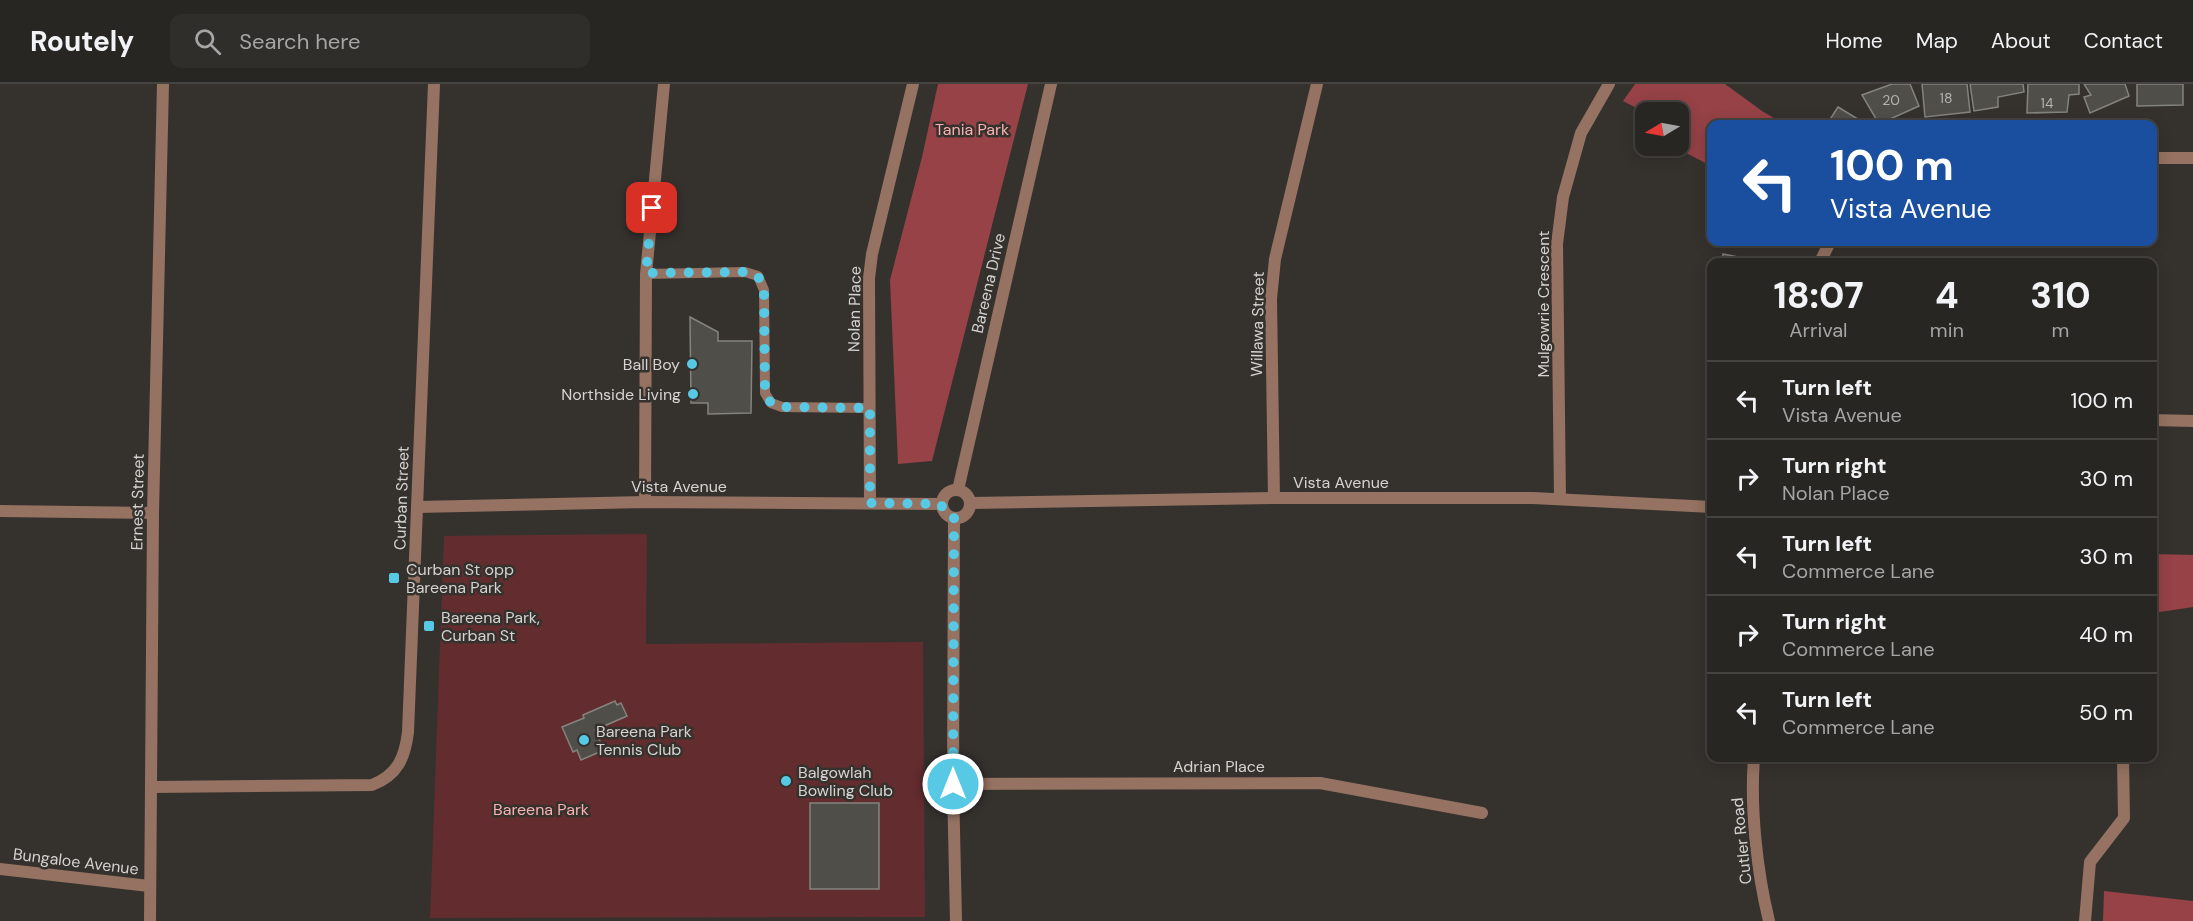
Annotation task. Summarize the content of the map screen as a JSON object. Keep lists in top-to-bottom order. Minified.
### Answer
{"streets":{"street":["Bareena Drive","Mulgowrie Crescent","Nolan Place","Willawa Street","Vista Avenue","Curban Street","Ernest Street","Adrian Place","Cutler Road","Bungaloe Avenue"]},"crossings":[["Bareena Drive","Vista Avenue"],["Mulgowrie Crescent","Vista Avenue"],["Nolan Place","Vista Avenue"],["Willawa Street","Vista Avenue"],["Vista Avenue","Curban Street"],["Curban Street","Ernest Street"],["Ernest Street","Bungaloe Avenue"]],"parks":["Tania Park","Bareena Park"],"places":{"other":["Ball Boy","Northside Living","Bareena Park Tennis Club","Balgowlah Bowling Club"],"transit":["Curban St opp Bareena Park","Bareena Park, Curban St"]},"house_numbers":["18","20","14"],"north":"left","page":{"header":"Routely","search":"Search here","nav":["Home","Map","About","Contact"],"turn":["100 m","Vista Avenue"],"eta":["18:07","Arrival","4","min","310","m"],"list":[{"name":"Turn left","note":"Vista Avenue","value":"100 m"},{"name":"Turn right","note":"Nolan Place","value":"30 m"},{"name":"Turn left","note":"Commerce Lane","value":"30 m"},{"name":"Turn right","note":"Commerce Lane","value":"40 m"},{"name":"Turn left","note":"Commerce Lane","value":"50 m"}]}}
